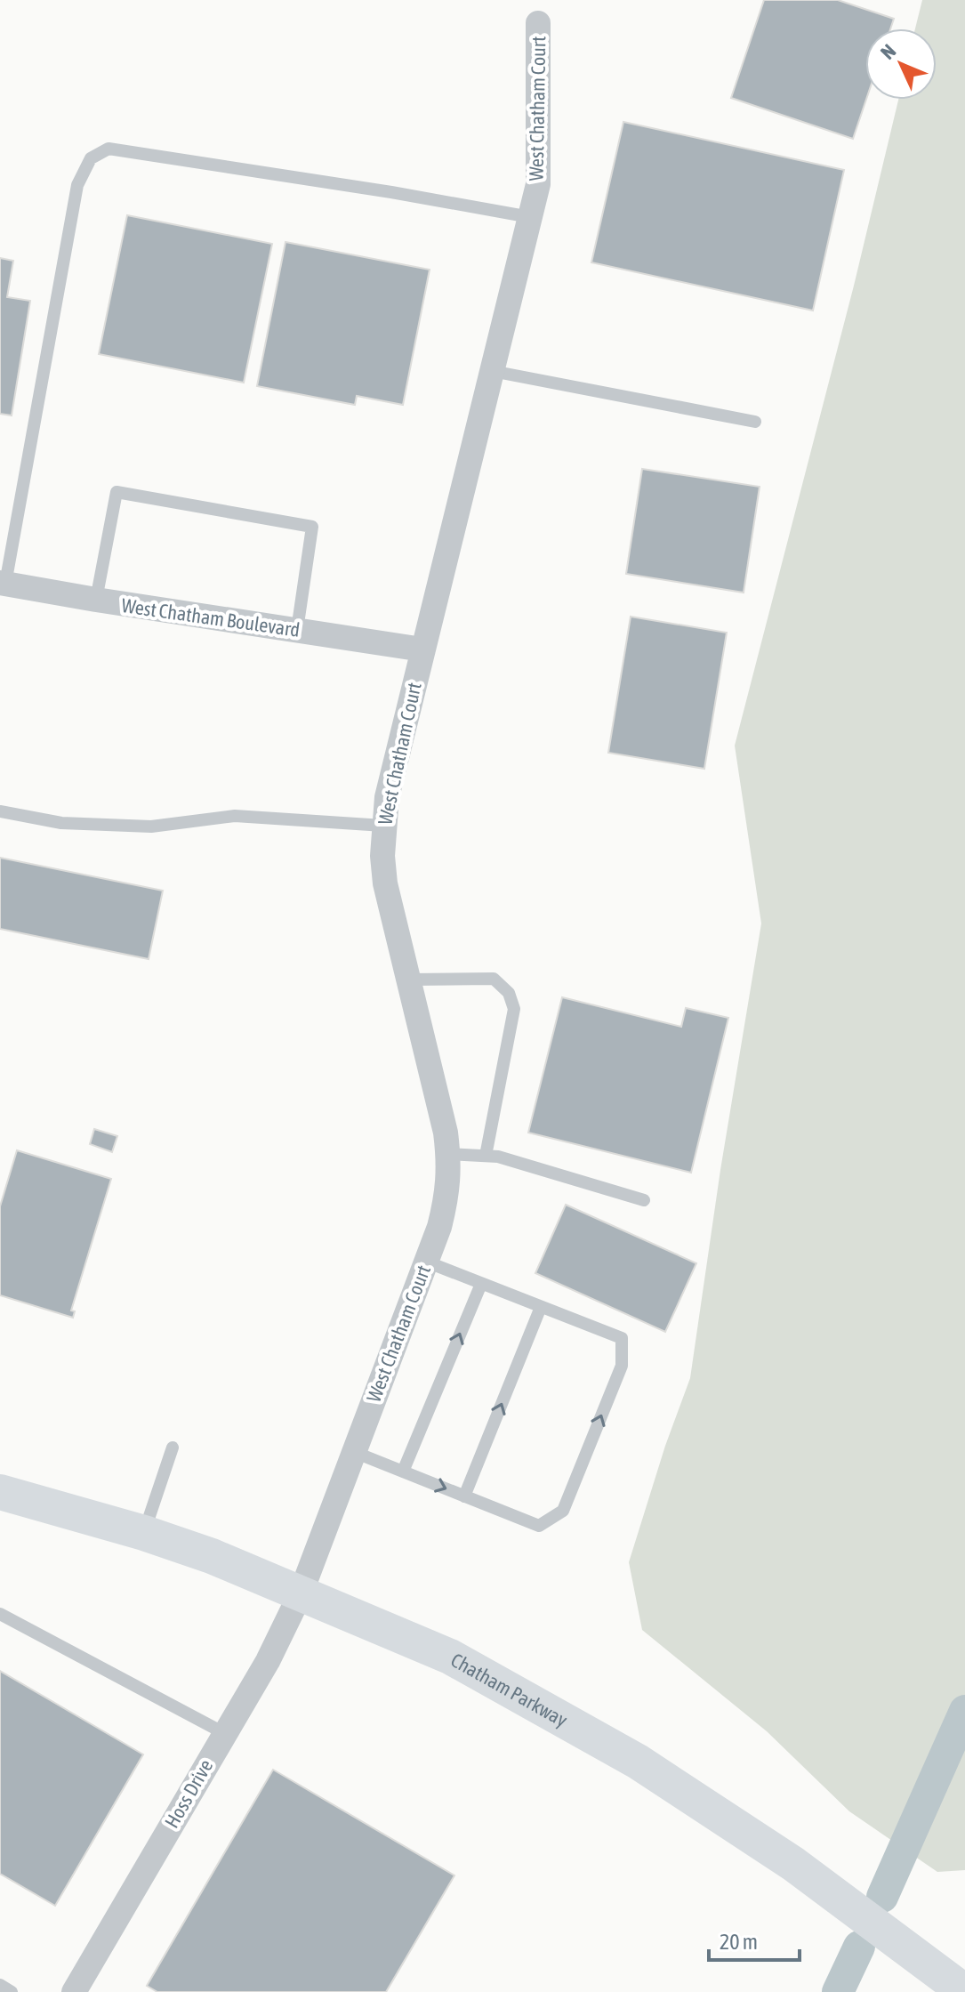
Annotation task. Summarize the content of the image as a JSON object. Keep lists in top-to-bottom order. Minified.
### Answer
{"streets":{"main road":["Chatham Parkway"],"street":["West Chatham Court","West Chatham Boulevard","Hoss Drive"]},"crossings":[["West Chatham Court","West Chatham Boulevard"],["West Chatham Court","Chatham Parkway"],["West Chatham Court","Hoss Drive"],["Chatham Parkway","Hoss Drive"]],"scale_bar":"20 m","north":"top left"}
